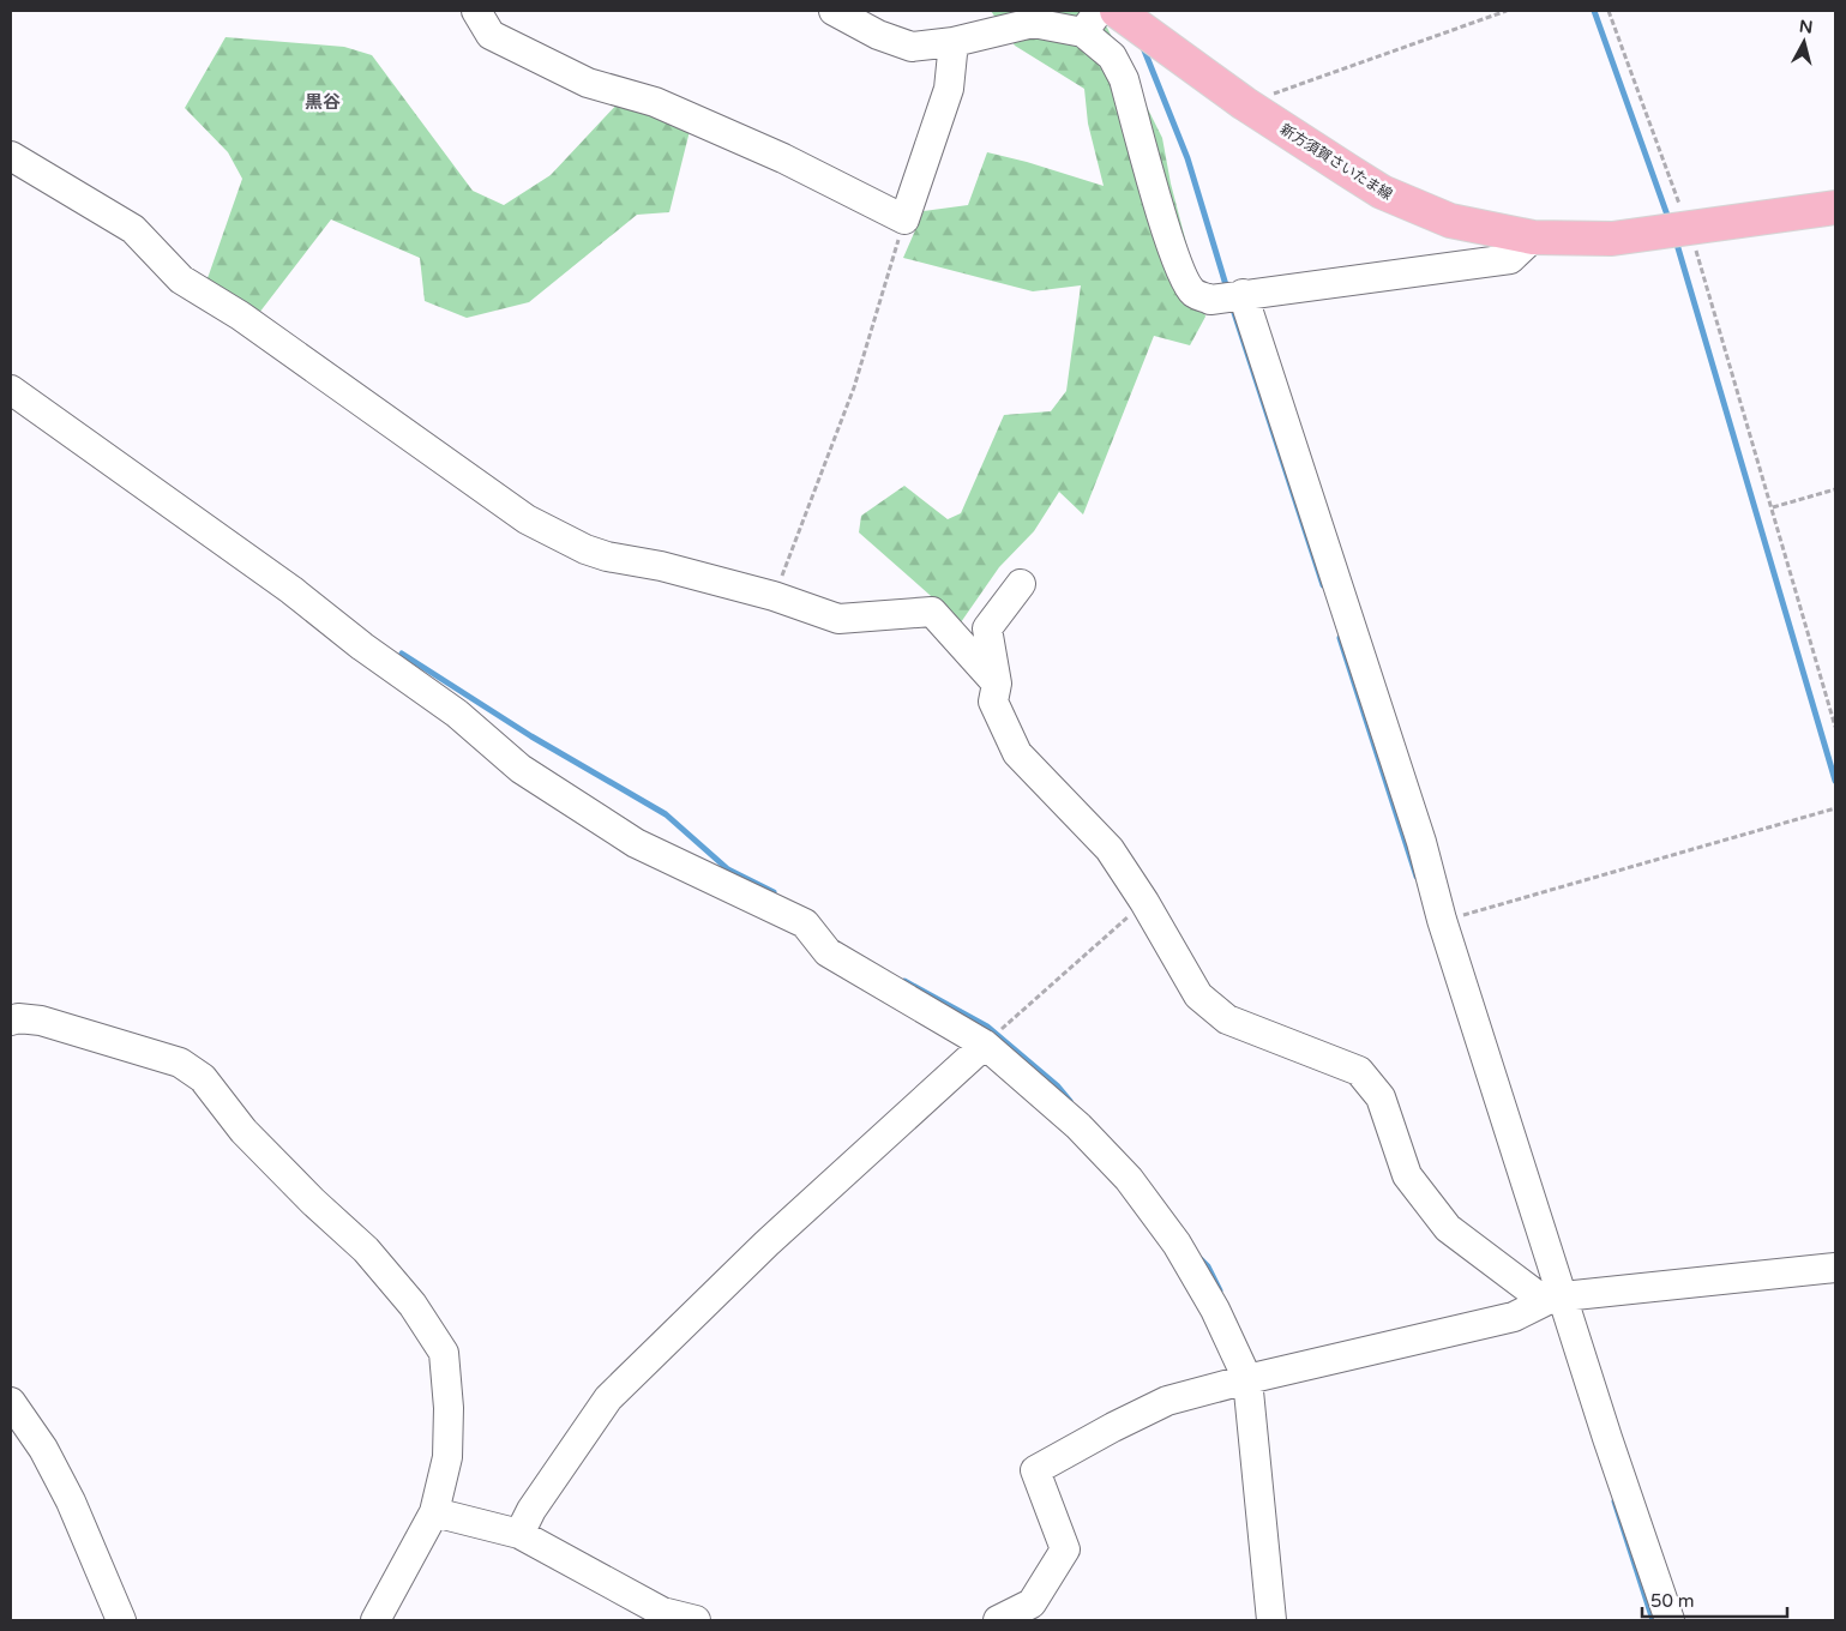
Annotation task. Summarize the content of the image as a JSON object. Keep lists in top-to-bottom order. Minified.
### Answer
{"streets":{"main road":["新方須賀さいたま線"]},"districts":["黒谷"],"scale_bar":"50 m","north":"top"}
